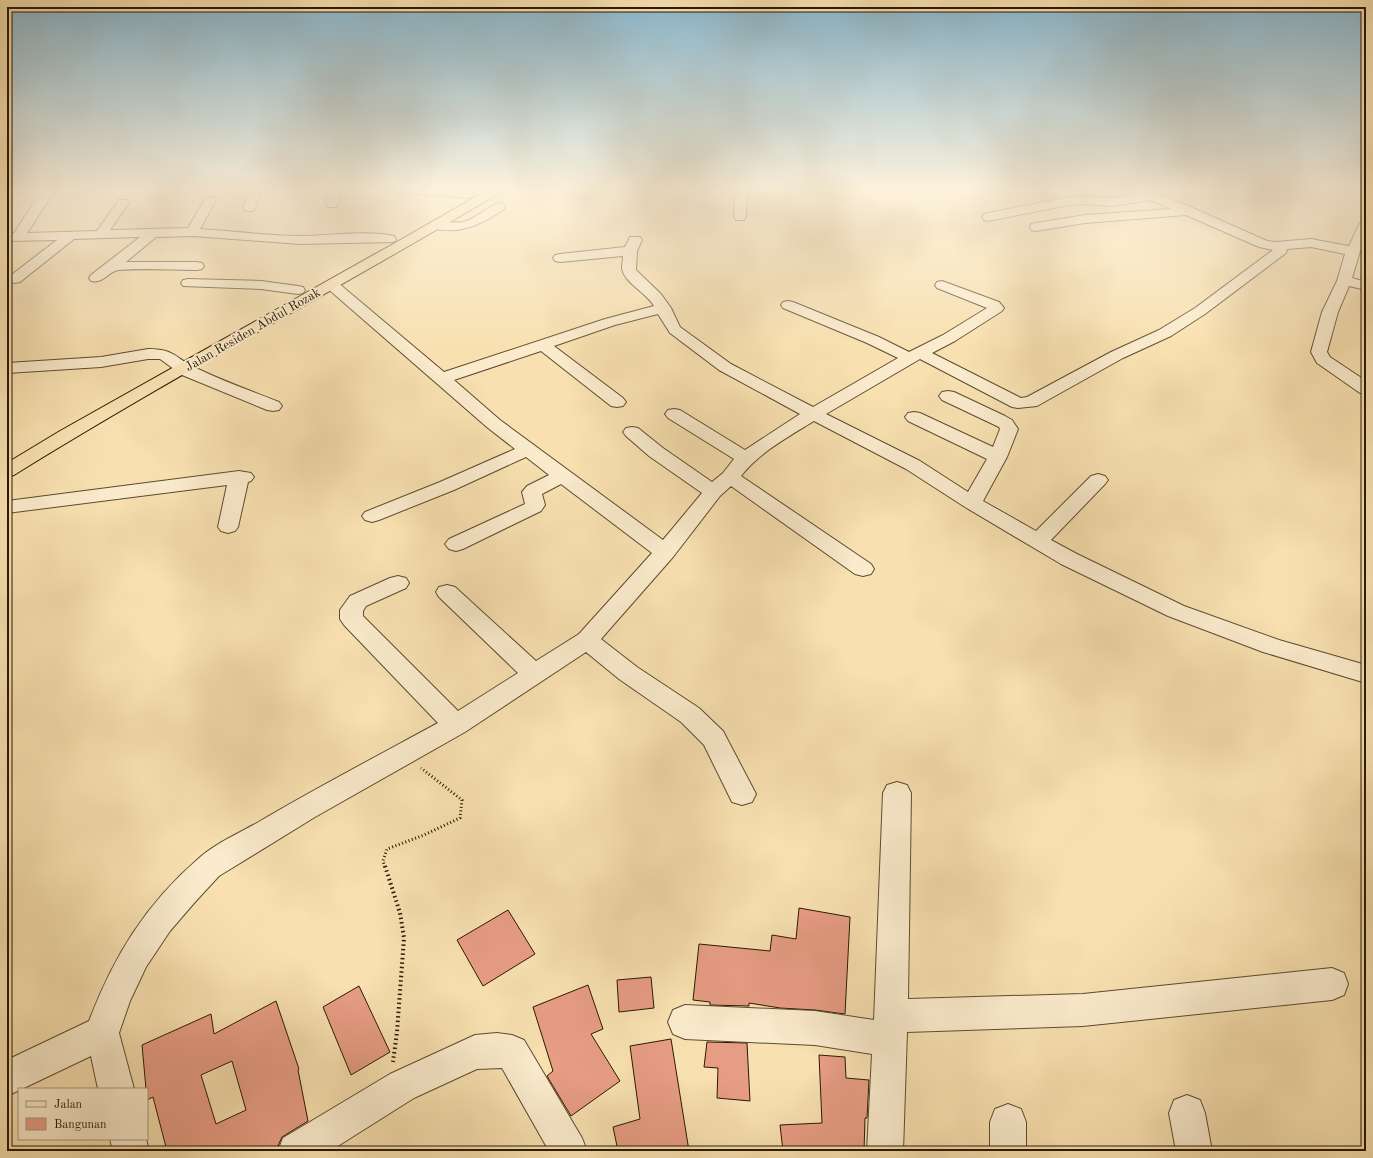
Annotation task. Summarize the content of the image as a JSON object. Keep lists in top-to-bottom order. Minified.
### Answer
{"streets":{"highway":["Jalan Residen Abdul Rozak"]},"legend":["Jalan","Bangunan"]}
